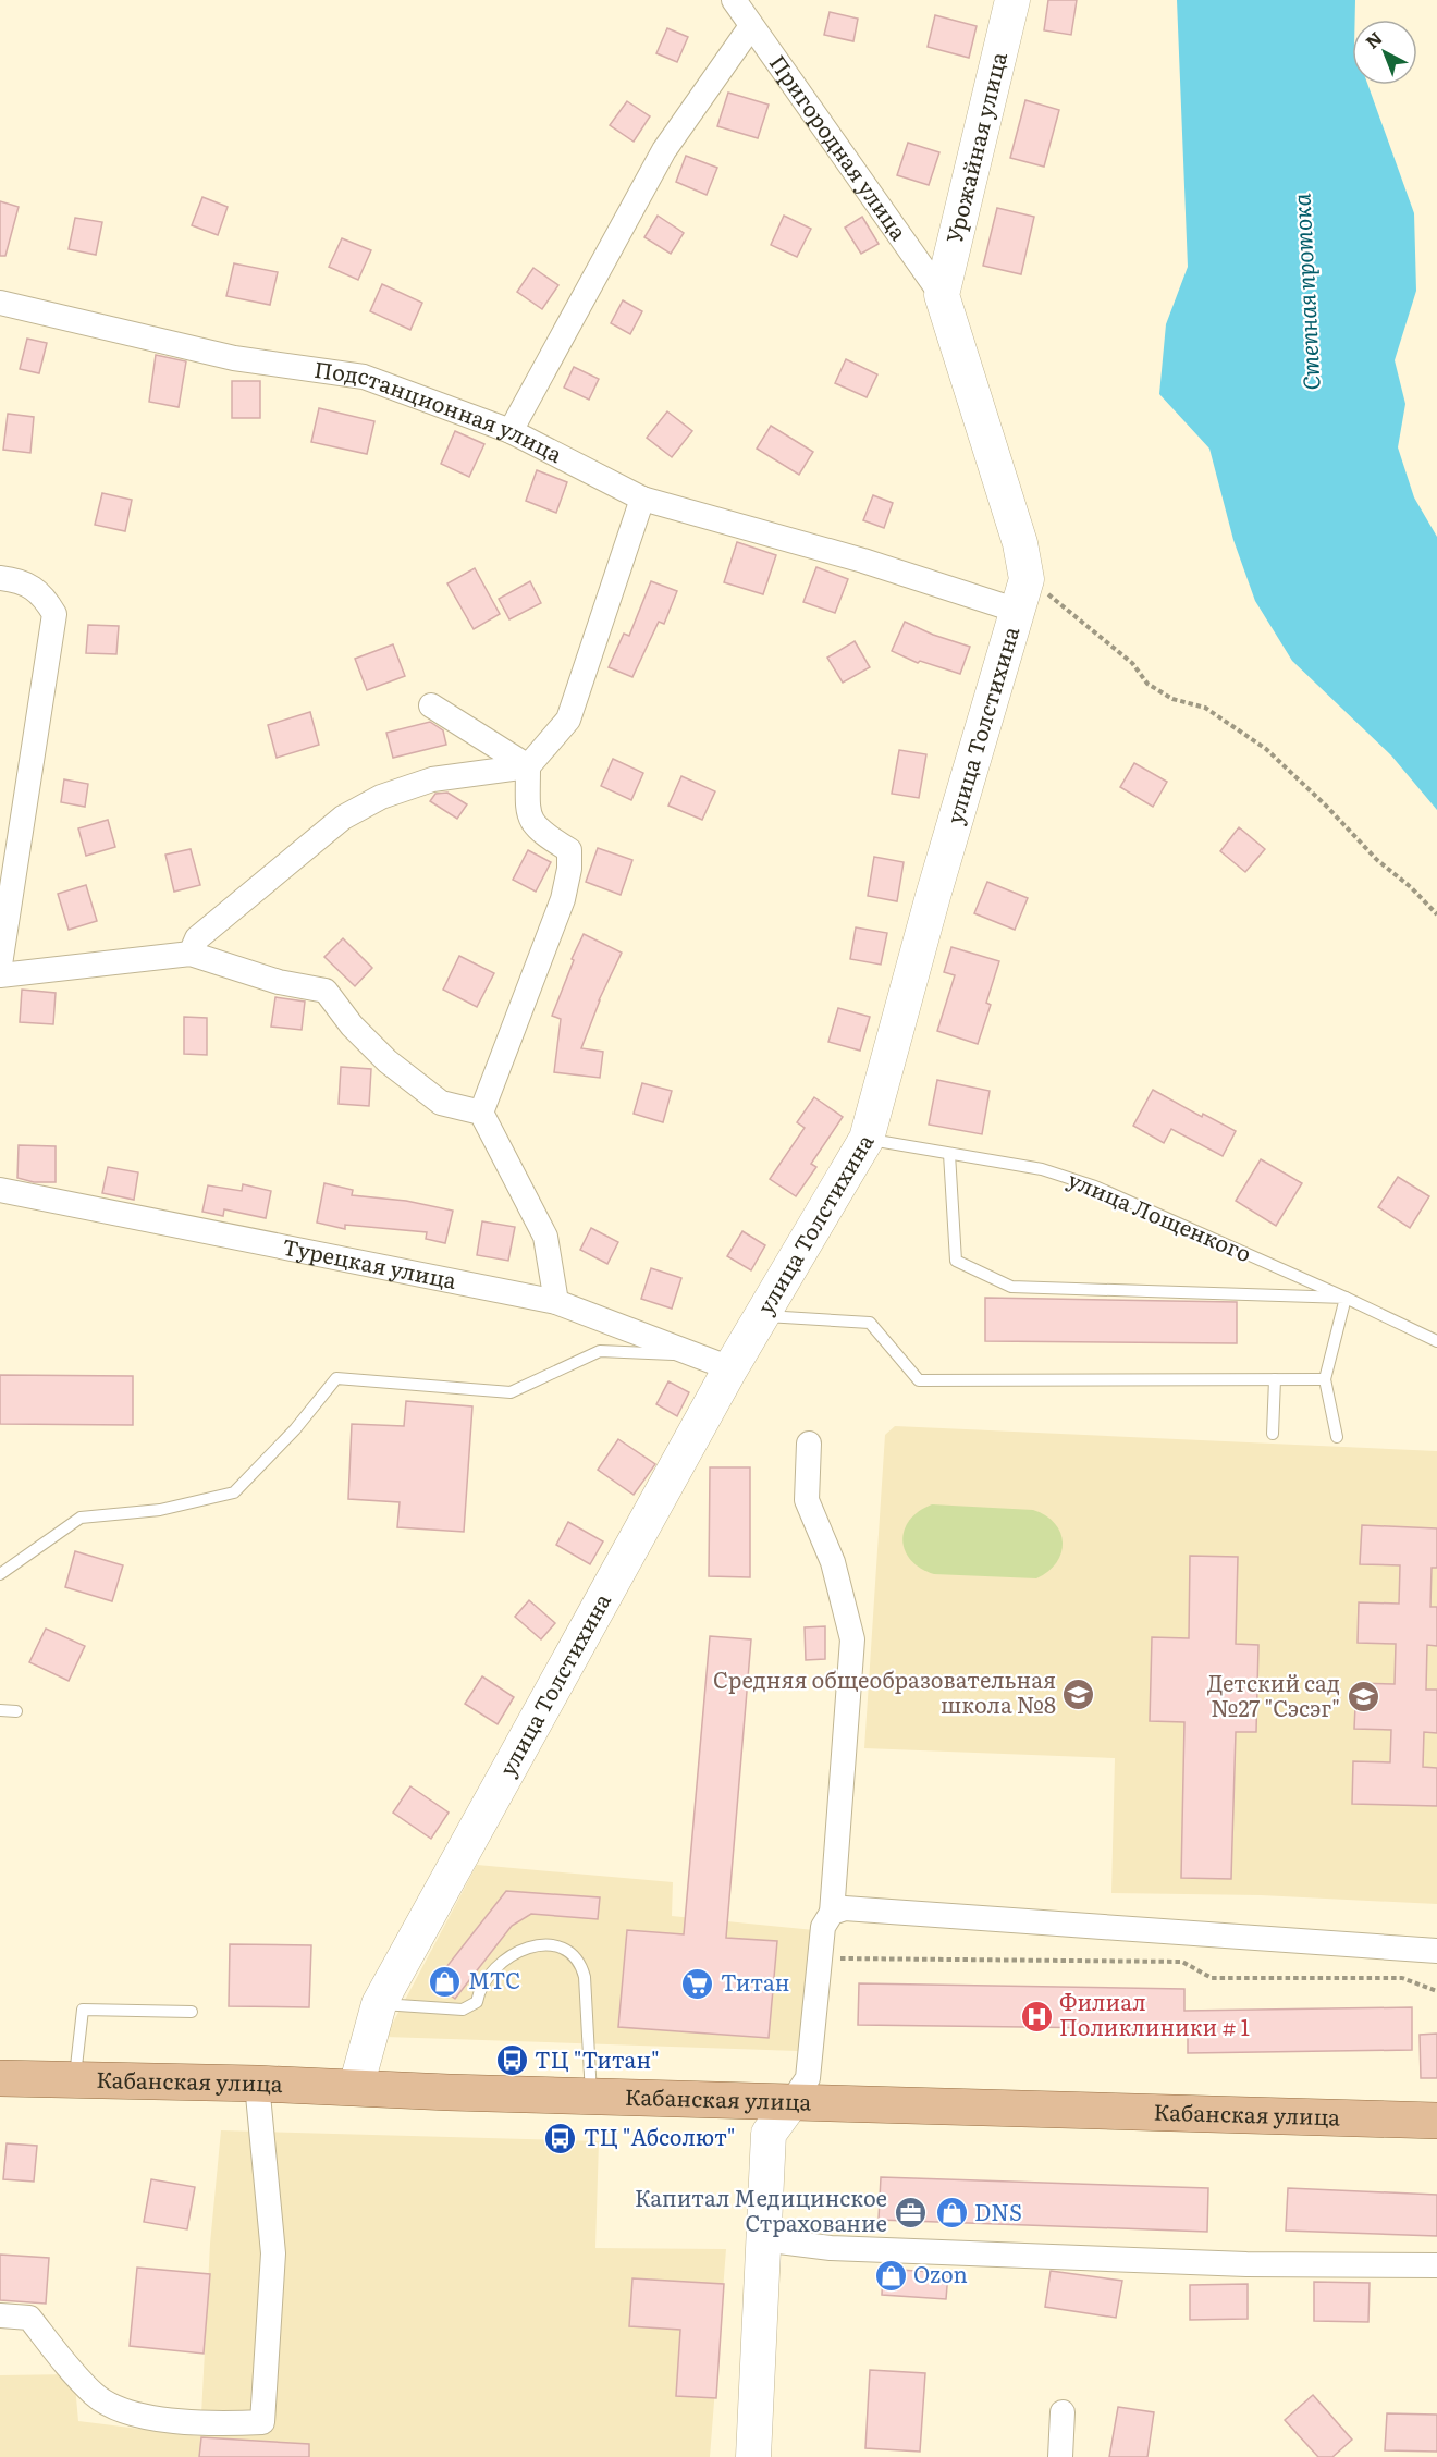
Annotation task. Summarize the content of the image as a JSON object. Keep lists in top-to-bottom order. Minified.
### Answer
{"streets":{"main road":["Кабанская улица"],"street":["Пригородная улица","Урожайная улица","Подстанционная улица","улица Толстихина","Турецкая улица"],"lane":["улица Лощенкого"]},"crossings":[["Пригородная улица","Урожайная улица"],["Пригородная улица","улица Толстихина"],["Урожайная улица","улица Толстихина"],["Подстанционная улица","улица Толстихина"],["улица Толстихина","улица Лощенкого"],["улица Толстихина","Турецкая улица"],["улица Толстихина","Кабанская улица"]],"water":["Степная протока"],"places":{"school or university":["Средняя общеобразовательная школа №8","Детский сад №27 \"Сэсэг\""],"shop":["МТС","DNS","Ozon"],"supermarket":["Титан"],"hospital":["Филиал Поликлиники # 1"],"bus stop":["ТЦ \"Титан\"","ТЦ \"Абсолют\""],"office":["Капитал Медицинское Страхование"]},"north":"top left"}
